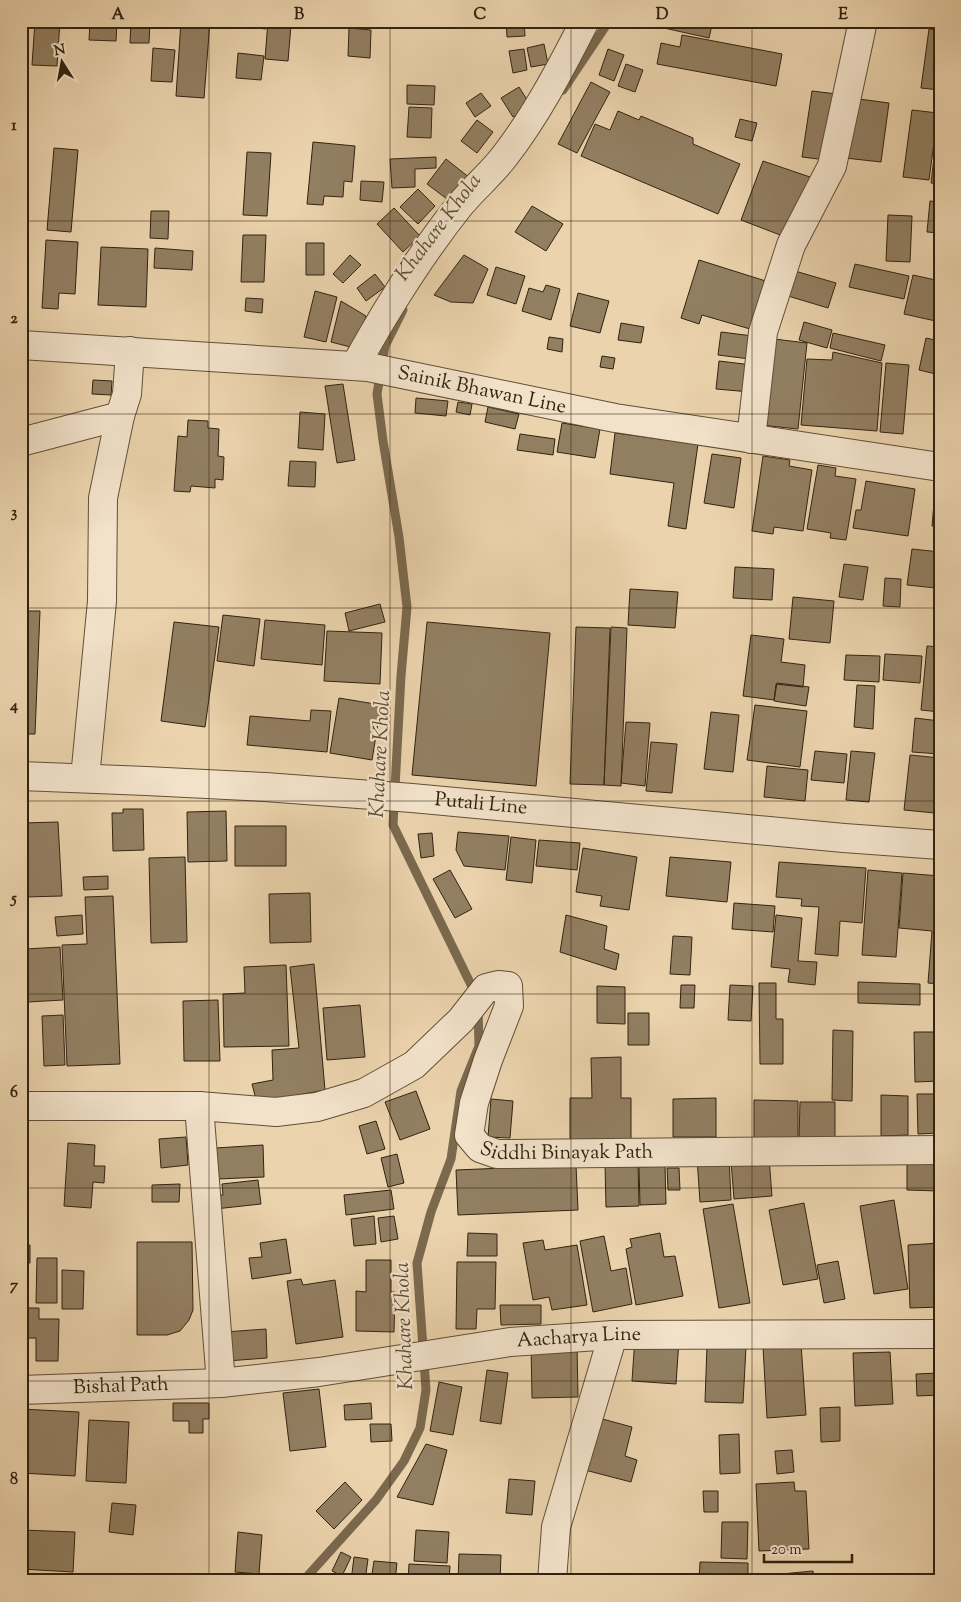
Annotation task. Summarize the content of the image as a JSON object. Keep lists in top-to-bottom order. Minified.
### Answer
{"streets":{"street":["Sainik Bhawan Line","Putali Line","Siddhi Binayak Path","Aacharya Line","Bishal Path"]},"crossings":[["Aacharya Line","Bishal Path"]],"water":["Khahare Khola"],"scale_bar":"20 m","north":"top","grid":{"columns":["A","B","C","D","E"],"rows":["1","2","3","4","5","6","7","8"]}}
